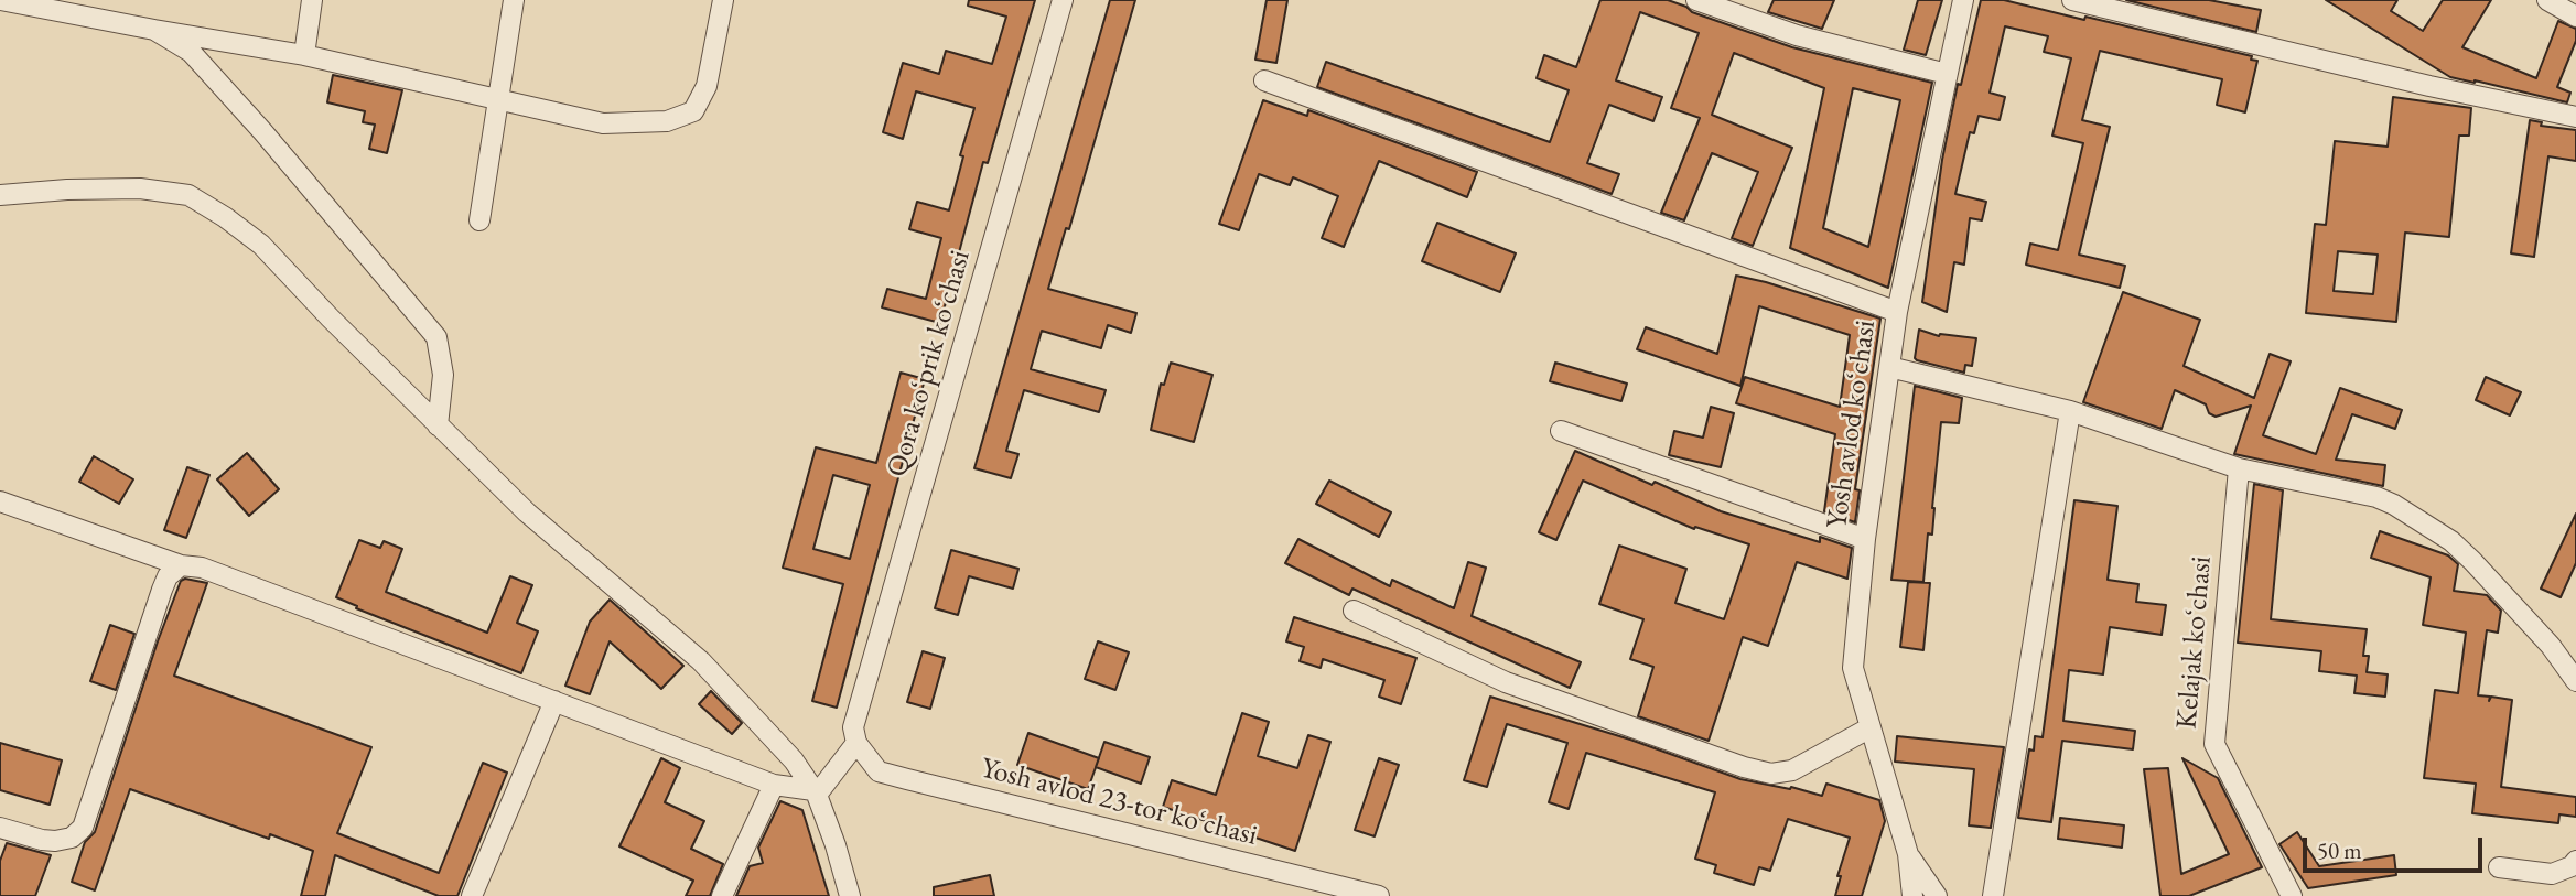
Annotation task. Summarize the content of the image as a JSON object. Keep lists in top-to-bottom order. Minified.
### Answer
{"streets":{"street":["Qora koʻprik koʻchasi","Yosh avlod koʻchasi","Kelajak koʻchasi","Yosh avlod 23-tor koʻchasi"]},"crossings":[["Qora koʻprik koʻchasi","Yosh avlod 23-tor koʻchasi"]],"scale_bar":"50 m"}
